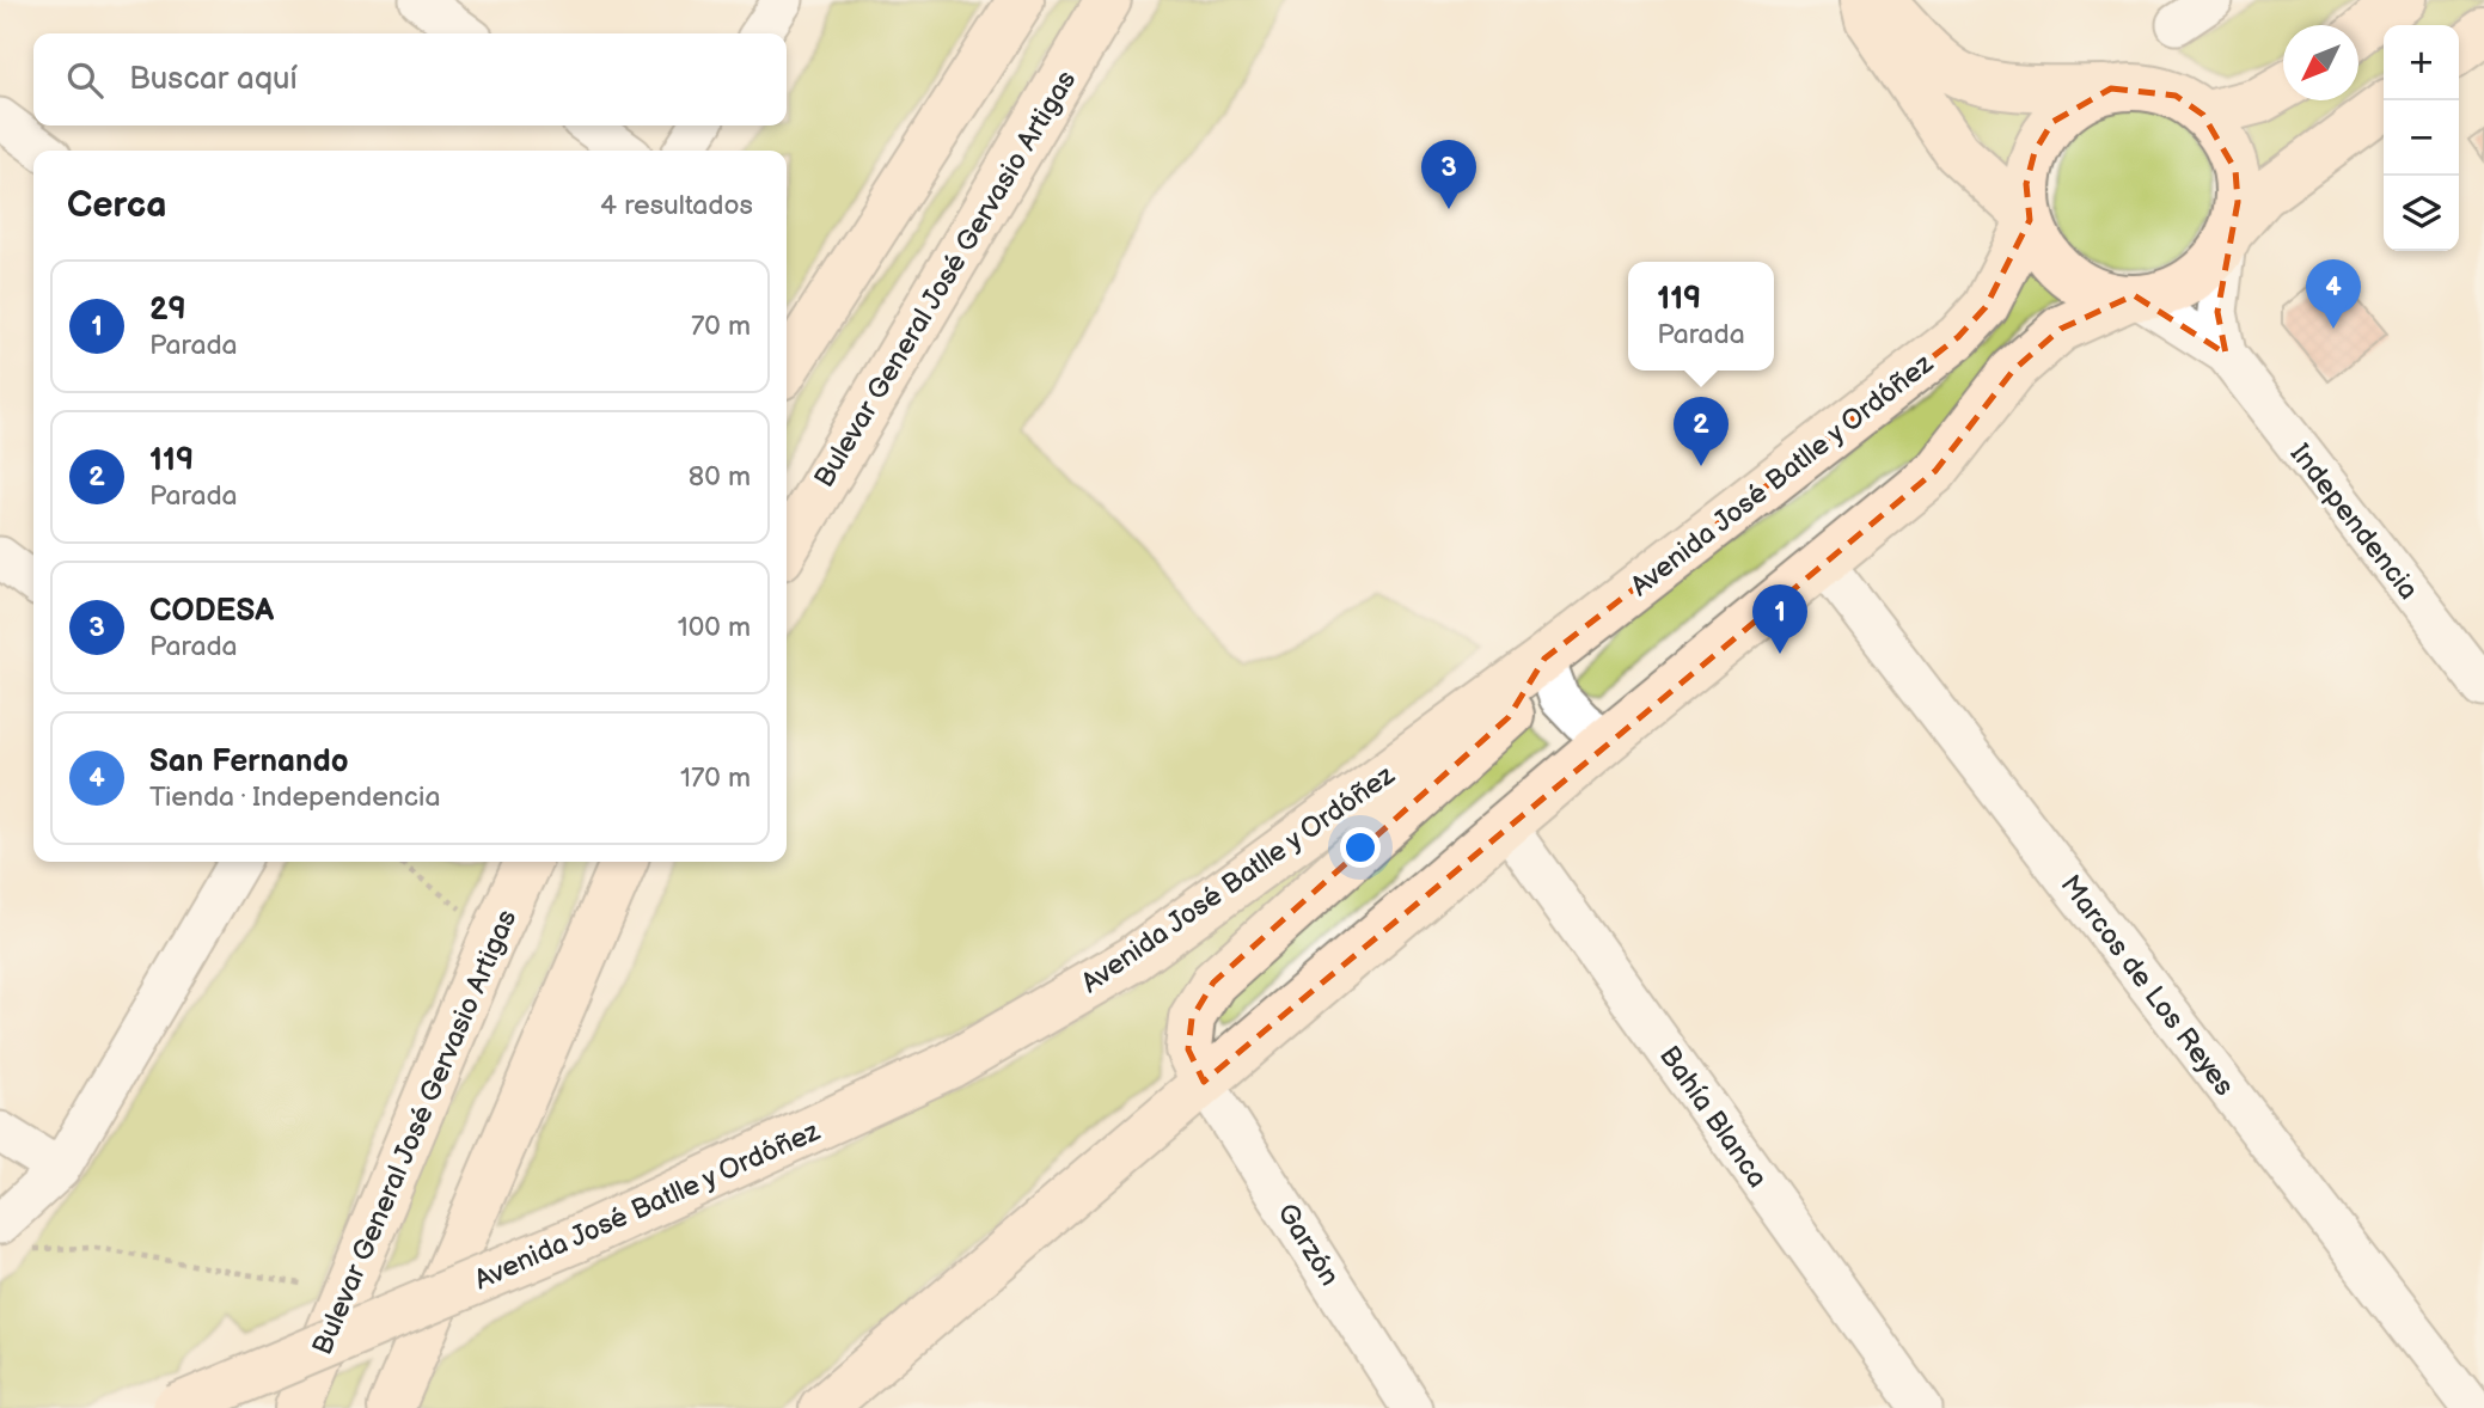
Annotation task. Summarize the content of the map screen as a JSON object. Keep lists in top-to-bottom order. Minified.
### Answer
{"streets":{"main road":["Bulevar General José Gervasio Artigas","Avenida José Batlle y Ordóñez"],"street":["Independencia","Marcos de Los Reyes","Bahía Blanca","Garzón"]},"crossings":[["Avenida José Batlle y Ordóñez","Independencia"]],"north":"bottom left","page":{"map_buttons":["+","−"],"search":"Buscar aquí","pins":["3","4","2","1"],"heading":["Cerca","4 resultados"],"list":[{"mark":"1","name":"29","note":"Parada","value":"70 m"},{"mark":"2","name":"119","note":"Parada","value":"80 m"},{"mark":"3","name":"CODESA","note":"Parada","value":"100 m"},{"mark":"4","name":"San Fernando","note":"Tienda · Independencia","value":"170 m"}],"popup":["119","Parada"]}}
